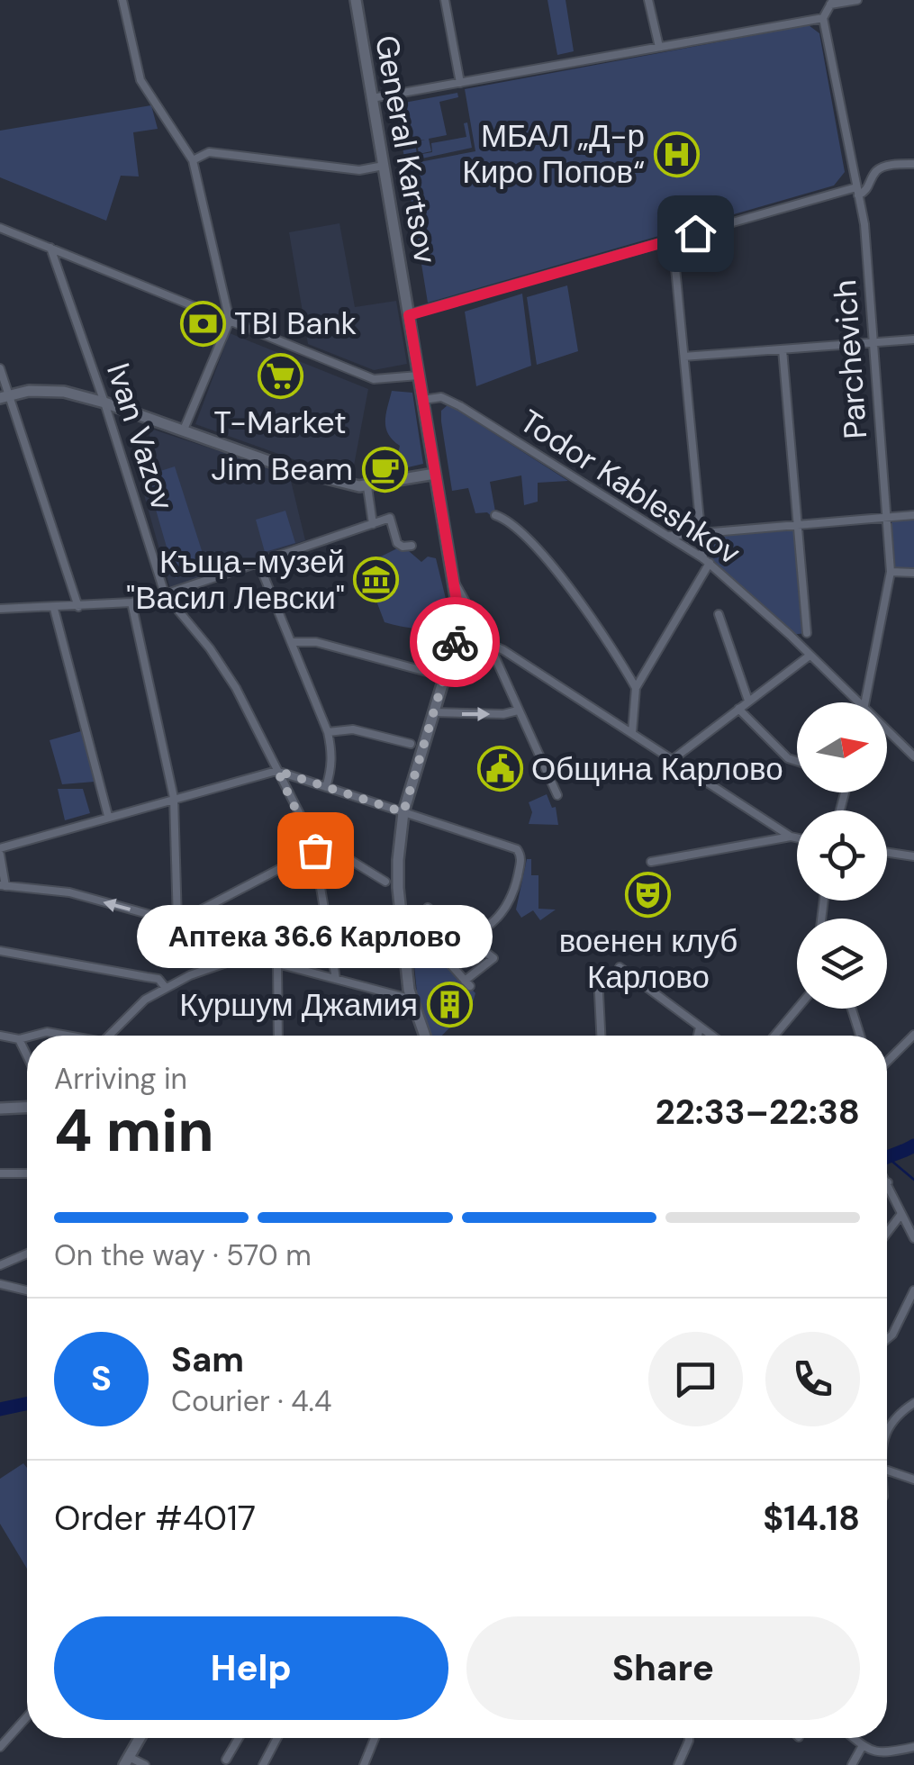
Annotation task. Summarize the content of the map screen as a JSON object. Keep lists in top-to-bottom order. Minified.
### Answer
{"streets":{"main road":["General Kartsov"],"street":["Parchevich","Ivan Vazov","Todor Kableshkov"]},"crossings":[["General Kartsov","Todor Kableshkov"]],"places":{"hospital":["МБАЛ „Д-р Киро Попов“"],"bank":["TBI Bank"],"supermarket":["T-Market"],"cafe":["Jim Beam"],"museum":["Къща-музей \"Васил Левски\""],"public building":["Община Карлово"],"other":["Аптека 36.6 Карлово"],"theatre":["военен клуб Карлово"],"building":["Куршум Джамия"]},"north":"right","page":{"bubble":"Аптека 36.6 Карлово","heading":["4 min","Arriving in","22:33–22:38"],"panel":["Sam","Courier · 4.4","Order #4017","$14.18"],"bar":"On the way · 570 m","round":"S","buttons":["Help","Share"]}}
